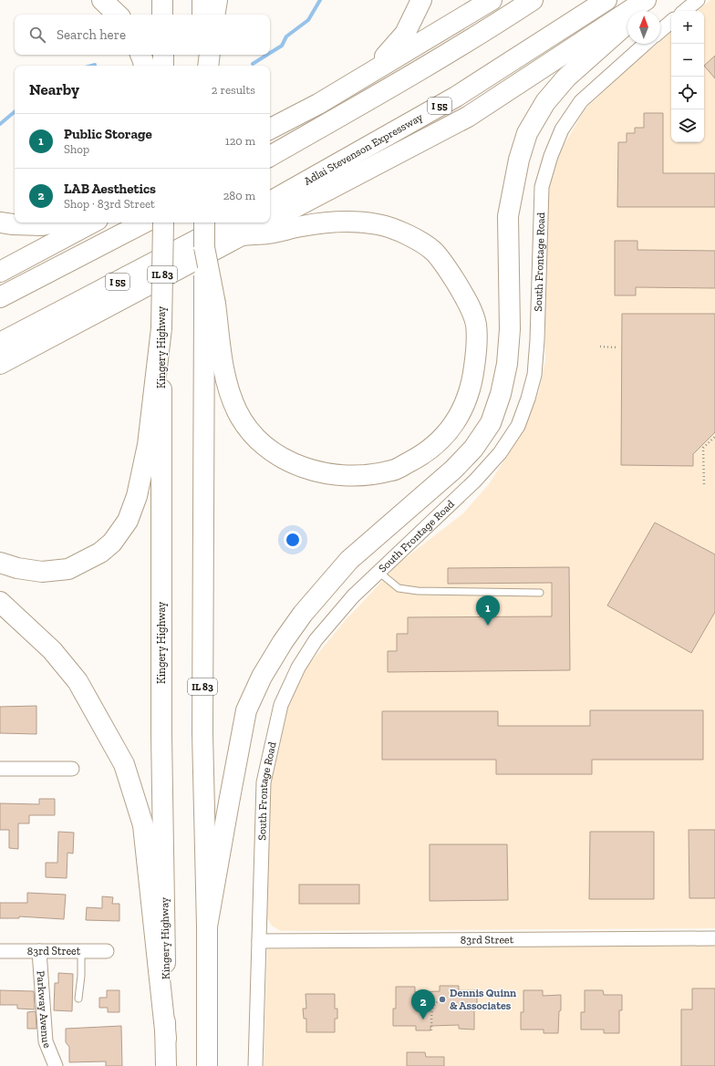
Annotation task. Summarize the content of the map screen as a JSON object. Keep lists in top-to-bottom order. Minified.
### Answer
{"streets":{"main road":["I 55","Adlai Stevenson Expressway","IL 83","Kingery Highway"],"street":["South Frontage Road","83rd Street","Parkway Avenue"]},"crossings":[["South Frontage Road","83rd Street"],["83rd Street","Parkway Avenue"]],"places":["Dennis Quinn & Associates"],"north":"top","page":{"map_buttons":["+","−"],"search":"Search here","heading":["Nearby","2 results"],"list":[{"mark":"1","name":"Public Storage","note":"Shop","value":"120 m"},{"mark":"2","name":"LAB Aesthetics","note":"Shop · 83rd Street","value":"280 m"}],"pins":["1","2"]}}
